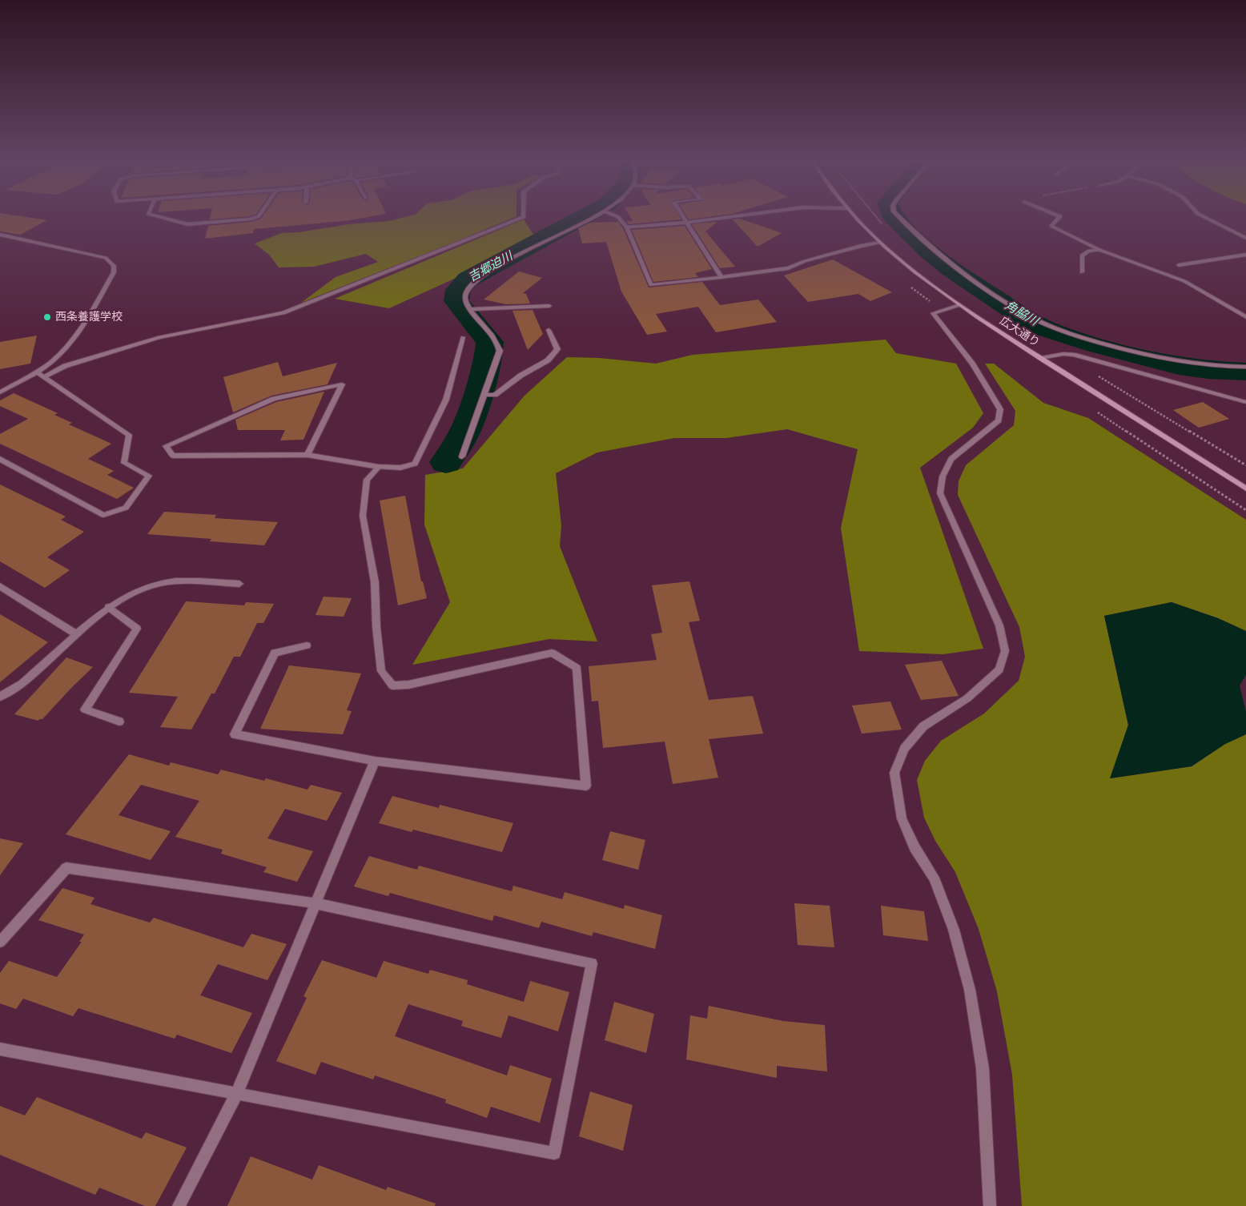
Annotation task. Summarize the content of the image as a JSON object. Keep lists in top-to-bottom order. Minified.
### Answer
{"streets":{"street":["広大通り"]},"water":["吉郷迫川","角脇川"],"places":["西条養護学校"]}
